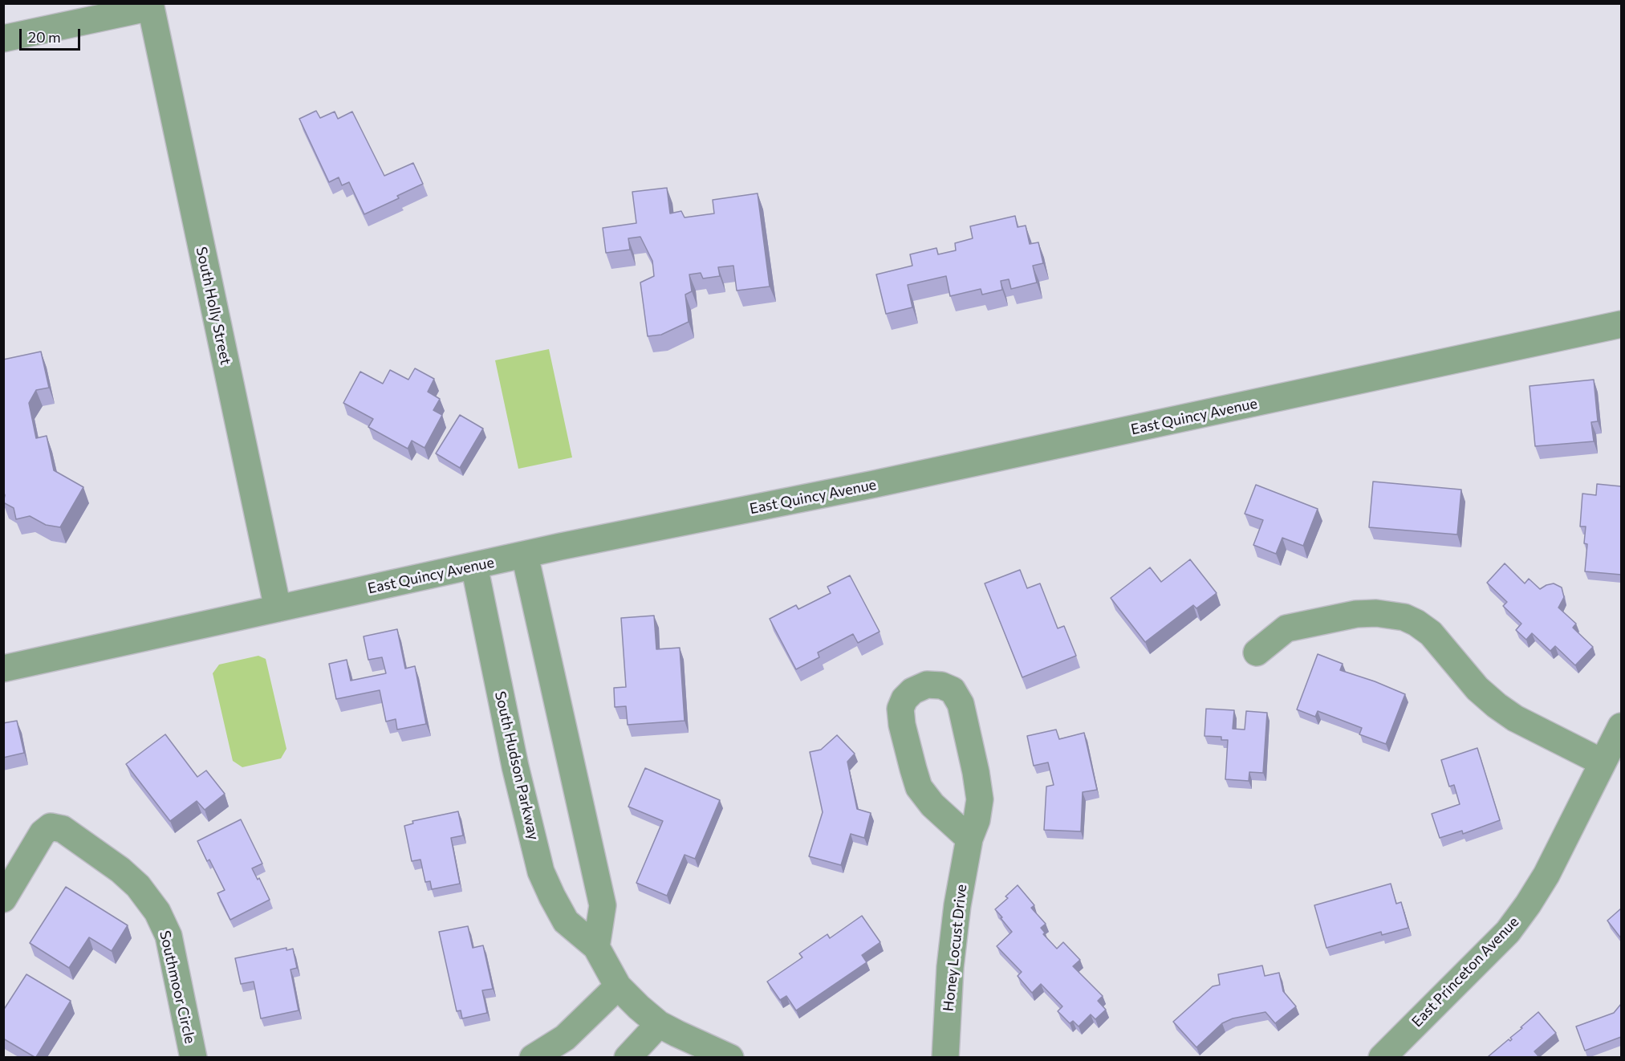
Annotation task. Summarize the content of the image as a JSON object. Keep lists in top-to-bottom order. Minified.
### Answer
{"streets":{"street":["South Holly Street","East Quincy Avenue","South Hudson Parkway","Honey Locust Drive","East Princeton Avenue","Southmoor Circle"]},"crossings":[["South Holly Street","East Quincy Avenue"],["East Quincy Avenue","South Hudson Parkway"]],"scale_bar":"20 m"}
